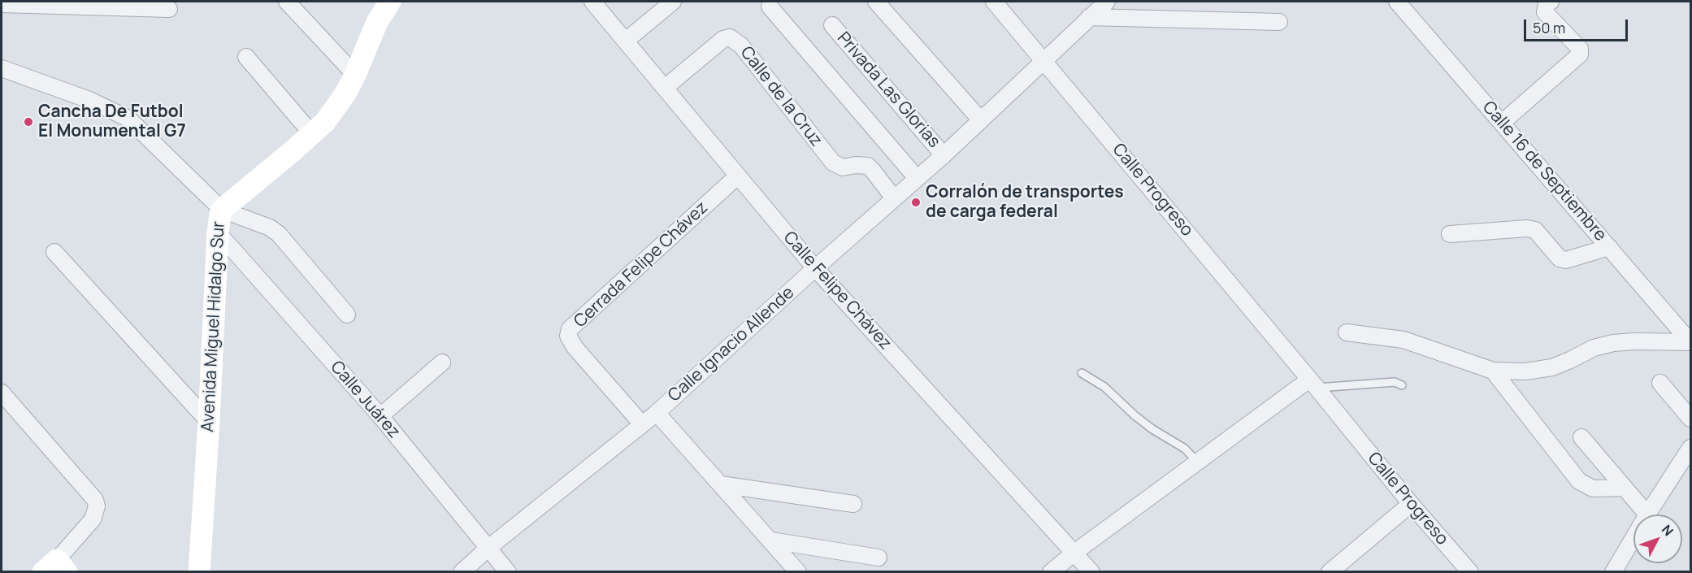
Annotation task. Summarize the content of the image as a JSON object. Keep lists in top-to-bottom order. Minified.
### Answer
{"streets":{"main road":["Avenida Miguel Hidalgo Sur"],"street":["Privada Las Glorias","Calle de la Cruz","Calle 16 de Septiembre","Calle Progreso","Cerrada Felipe Chávez","Calle Felipe Chávez","Calle Ignacio Allende","Calle Juárez"]},"crossings":[["Privada Las Glorias","Calle Ignacio Allende"],["Calle de la Cruz","Calle Felipe Chávez"],["Calle de la Cruz","Calle Ignacio Allende"],["Calle Progreso","Calle Ignacio Allende"],["Cerrada Felipe Chávez","Calle Felipe Chávez"],["Cerrada Felipe Chávez","Calle Ignacio Allende"],["Calle Felipe Chávez","Calle Ignacio Allende"],["Avenida Miguel Hidalgo Sur","Calle Juárez"],["Calle Ignacio Allende","Calle Juárez"]],"places":["Cancha De Futbol El Monumental G7","Corralón de transportes de carga federal"],"scale_bar":"50 m","north":"top right"}
